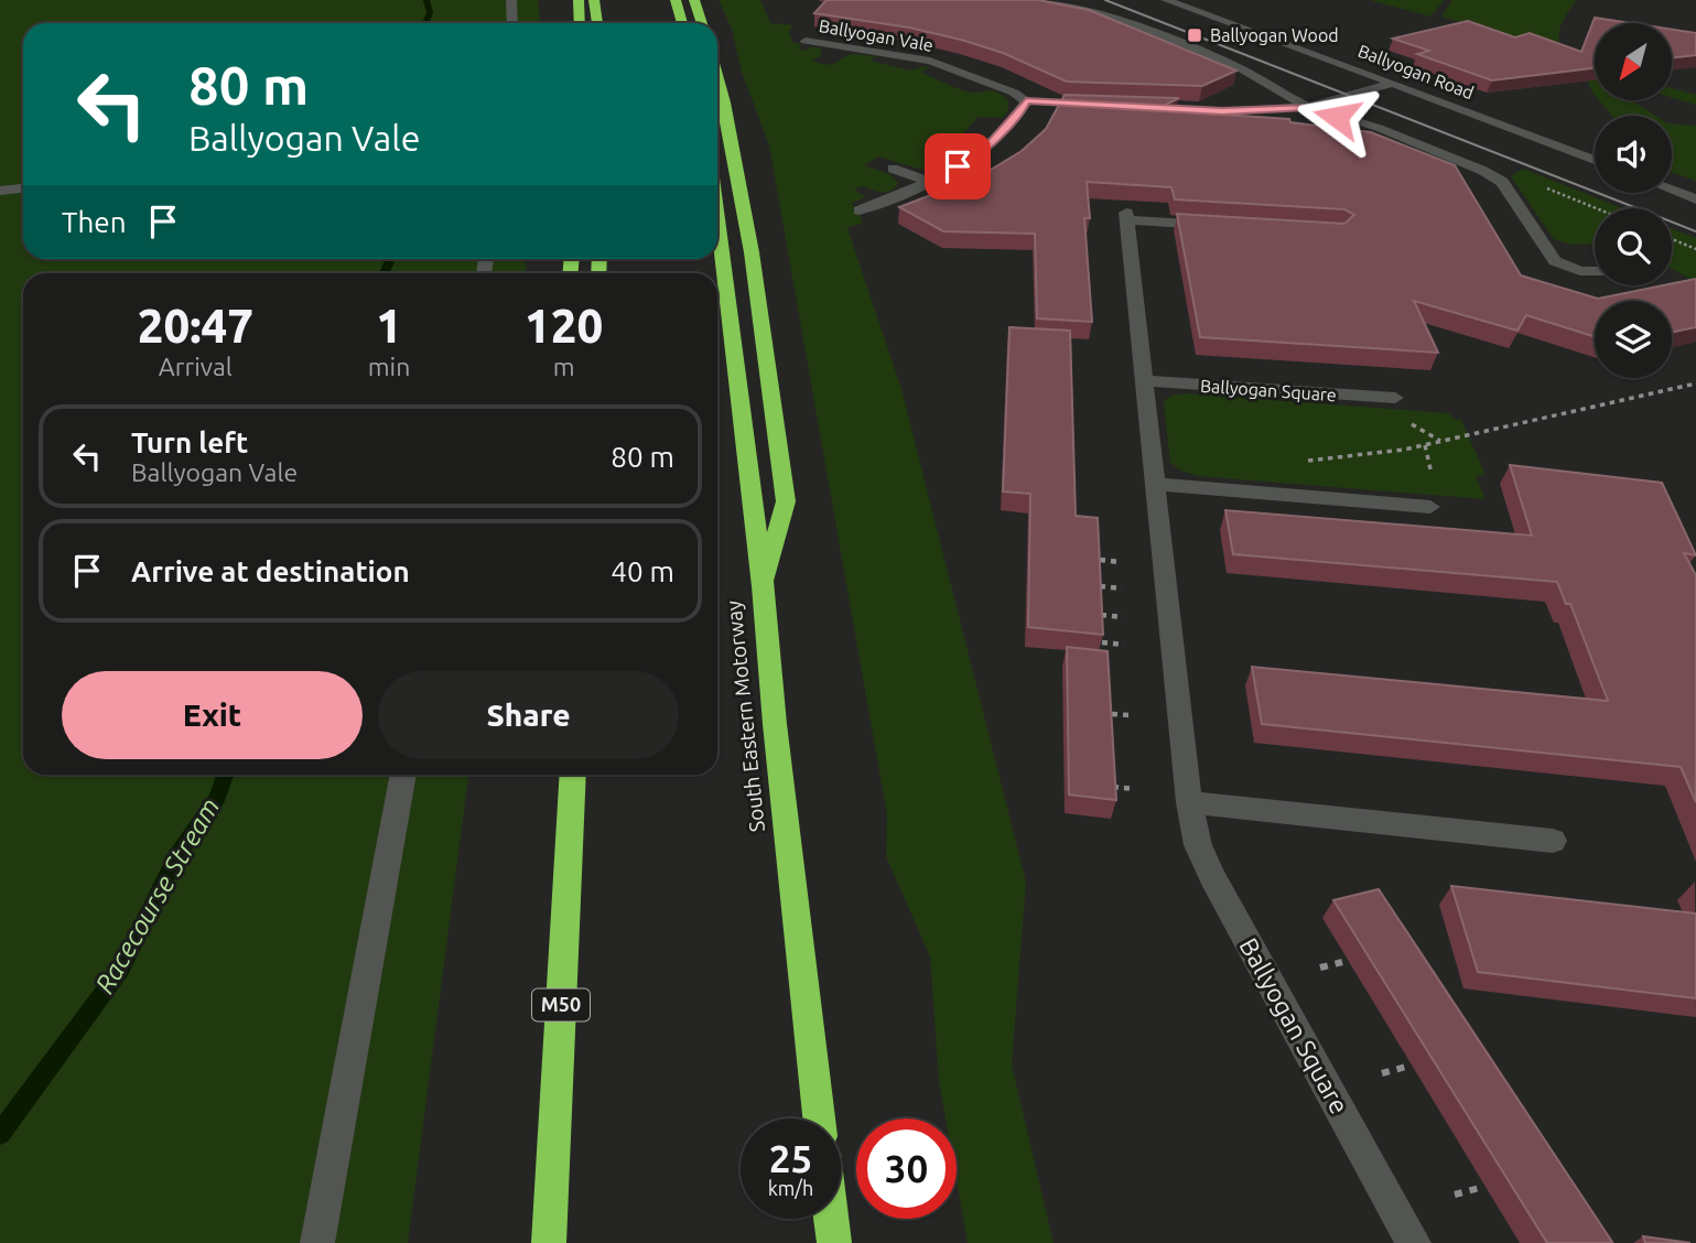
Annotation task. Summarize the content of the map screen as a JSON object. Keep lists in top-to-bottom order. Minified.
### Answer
{"streets":{"highway":["South Eastern Motorway","M50"],"street":["Ballyogan Vale","Ballyogan Road","Ballyogan Square"]},"water":["Racecourse Stream"],"places":{"transit":["Ballyogan Wood"]},"north":"bottom left","page":{"turn":["80 m","Ballyogan Vale"],"then":"Then","eta":["20:47","Arrival","1","min","120","m"],"list":[{"name":"Turn left","note":"Ballyogan Vale","value":"80 m"},{"name":"Arrive at destination","value":"40 m"}],"buttons":["Exit","Share"],"speed":"25 km/h","limit":"30"}}
